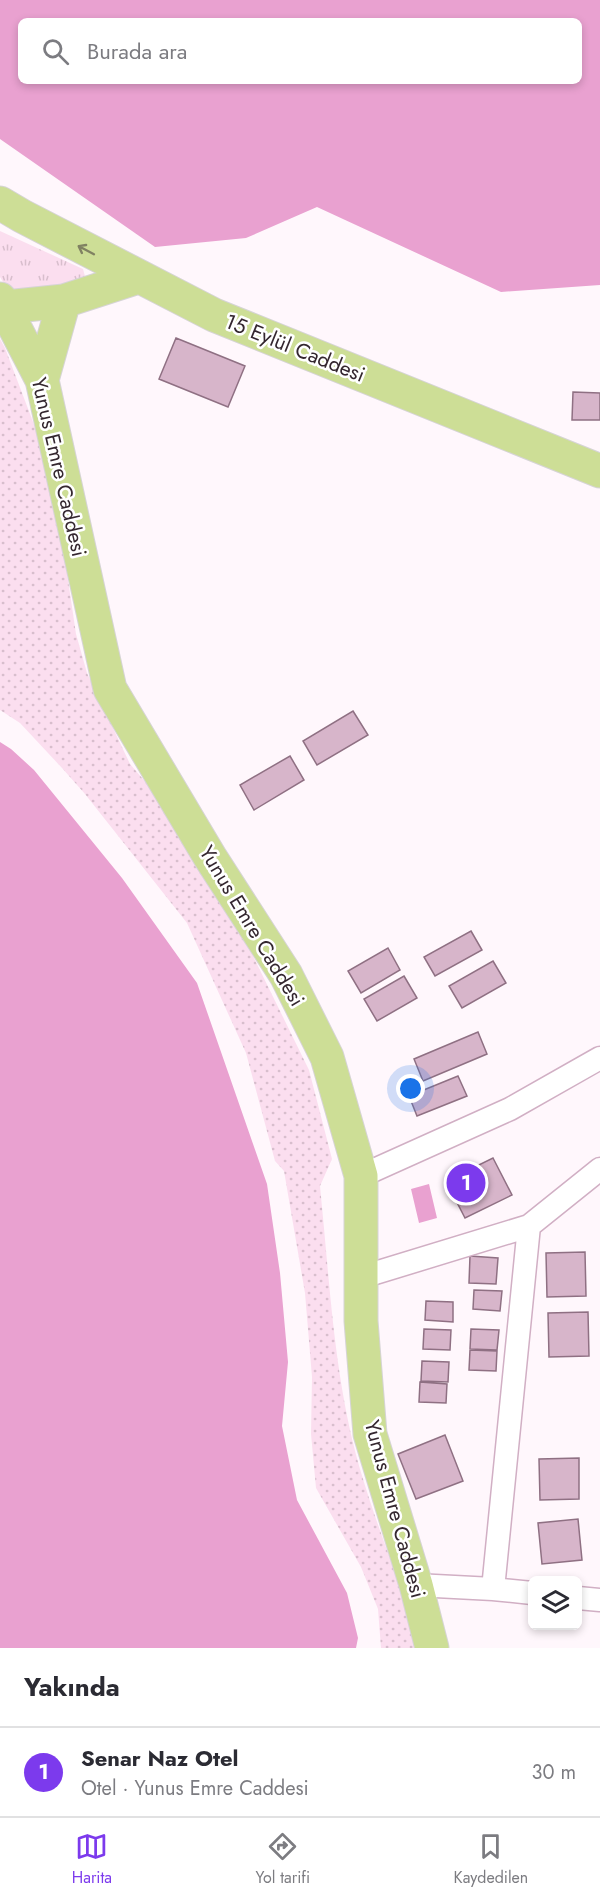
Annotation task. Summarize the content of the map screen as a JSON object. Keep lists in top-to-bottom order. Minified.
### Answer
{"streets":{"main road":["15 Eylül Caddesi","Yunus Emre Caddesi"]},"page":{"search":"Burada ara","pins":"1","heading":"Yakında","list":[{"mark":"1","name":"Senar Naz Otel","note":"Otel · Yunus Emre Caddesi","value":"30 m"}],"nav":["Harita","Yol tarifi","Kaydedilen"]}}
